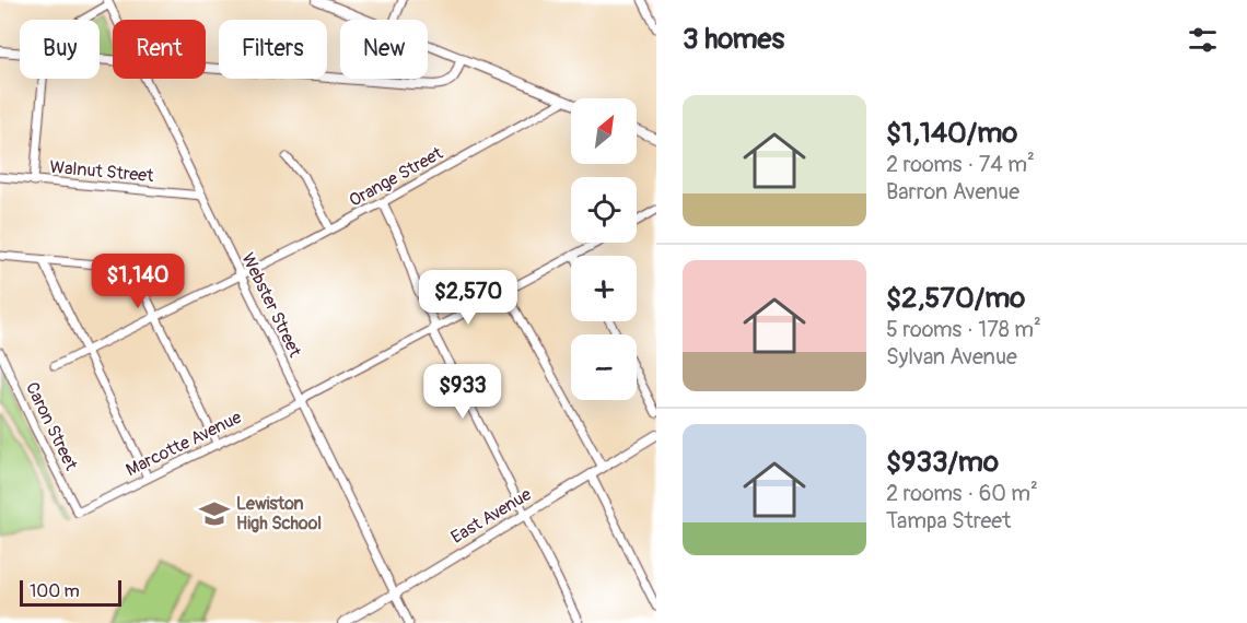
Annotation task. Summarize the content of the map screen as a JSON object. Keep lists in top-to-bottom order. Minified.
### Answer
{"streets":{"main road":["East Avenue"],"street":["Walnut Street","Orange Street","Webster Street","Caron Street","Marcotte Avenue"]},"crossings":[["Walnut Street","Webster Street"],["Orange Street","Webster Street"],["Webster Street","Marcotte Avenue"],["Webster Street","East Avenue"],["Caron Street","Marcotte Avenue"]],"places":{"school or university":["Lewiston High School"]},"scale_bar":"100 m","north":"top right","page":{"heading":"3 homes","chip":["Buy","Rent","Filters","New"],"list":[{"name":"$1,140/mo","note":"2 rooms · 74 m² · Barron Avenue"},{"name":"$2,570/mo","note":"5 rooms · 178 m² · Sylvan Avenue"},{"name":"$933/mo","note":"2 rooms · 60 m² · Tampa Street"}],"map_buttons":["+","−"],"price":["$1,140","$2,570","$933"],"scale":"100 m"}}
